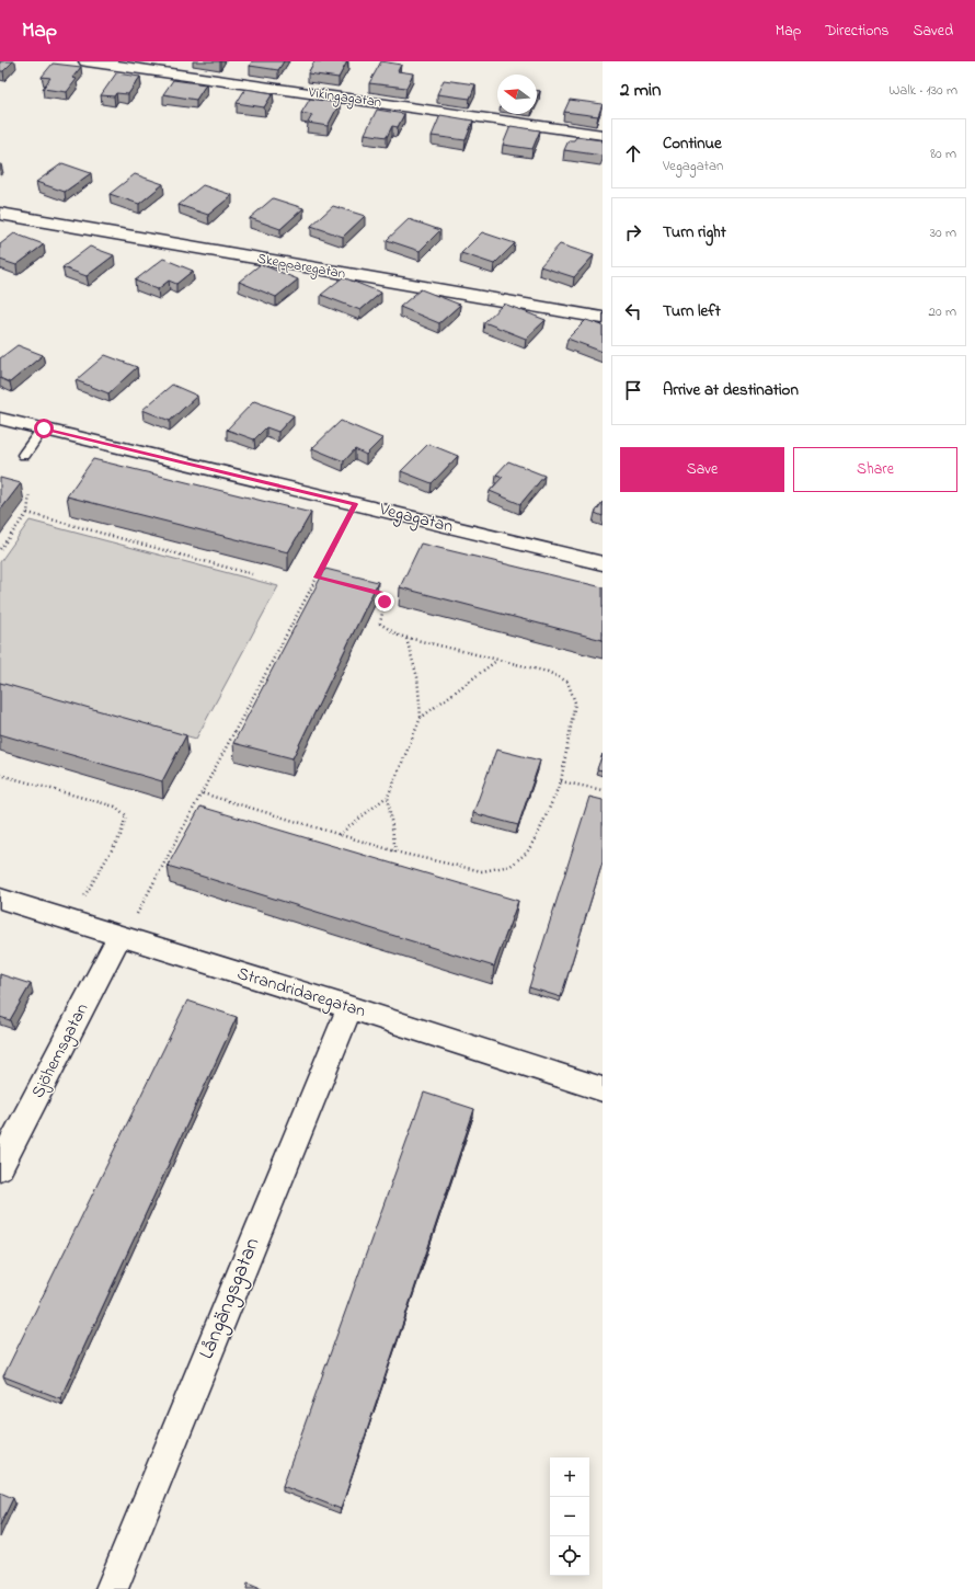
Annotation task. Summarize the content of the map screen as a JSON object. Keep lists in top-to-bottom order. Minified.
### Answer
{"streets":{"street":["Vikingagatan","Skepparegatan","Vegagatan","Strandridaregatan","Sjöhemsgatan","Långängsgatan"]},"crossings":[["Strandridaregatan","Sjöhemsgatan"],["Strandridaregatan","Långängsgatan"]],"north":"left","page":{"header":"Map","nav":["Map","Directions","Saved"],"heading":["2 min","Walk · 130 m"],"list":[["Continue","Vegagatan","80 m"],["Turn right","30 m"],["Turn left","20 m"],"Arrive at destination"],"buttons":["Save","Share"],"map_buttons":["+","−"]}}
